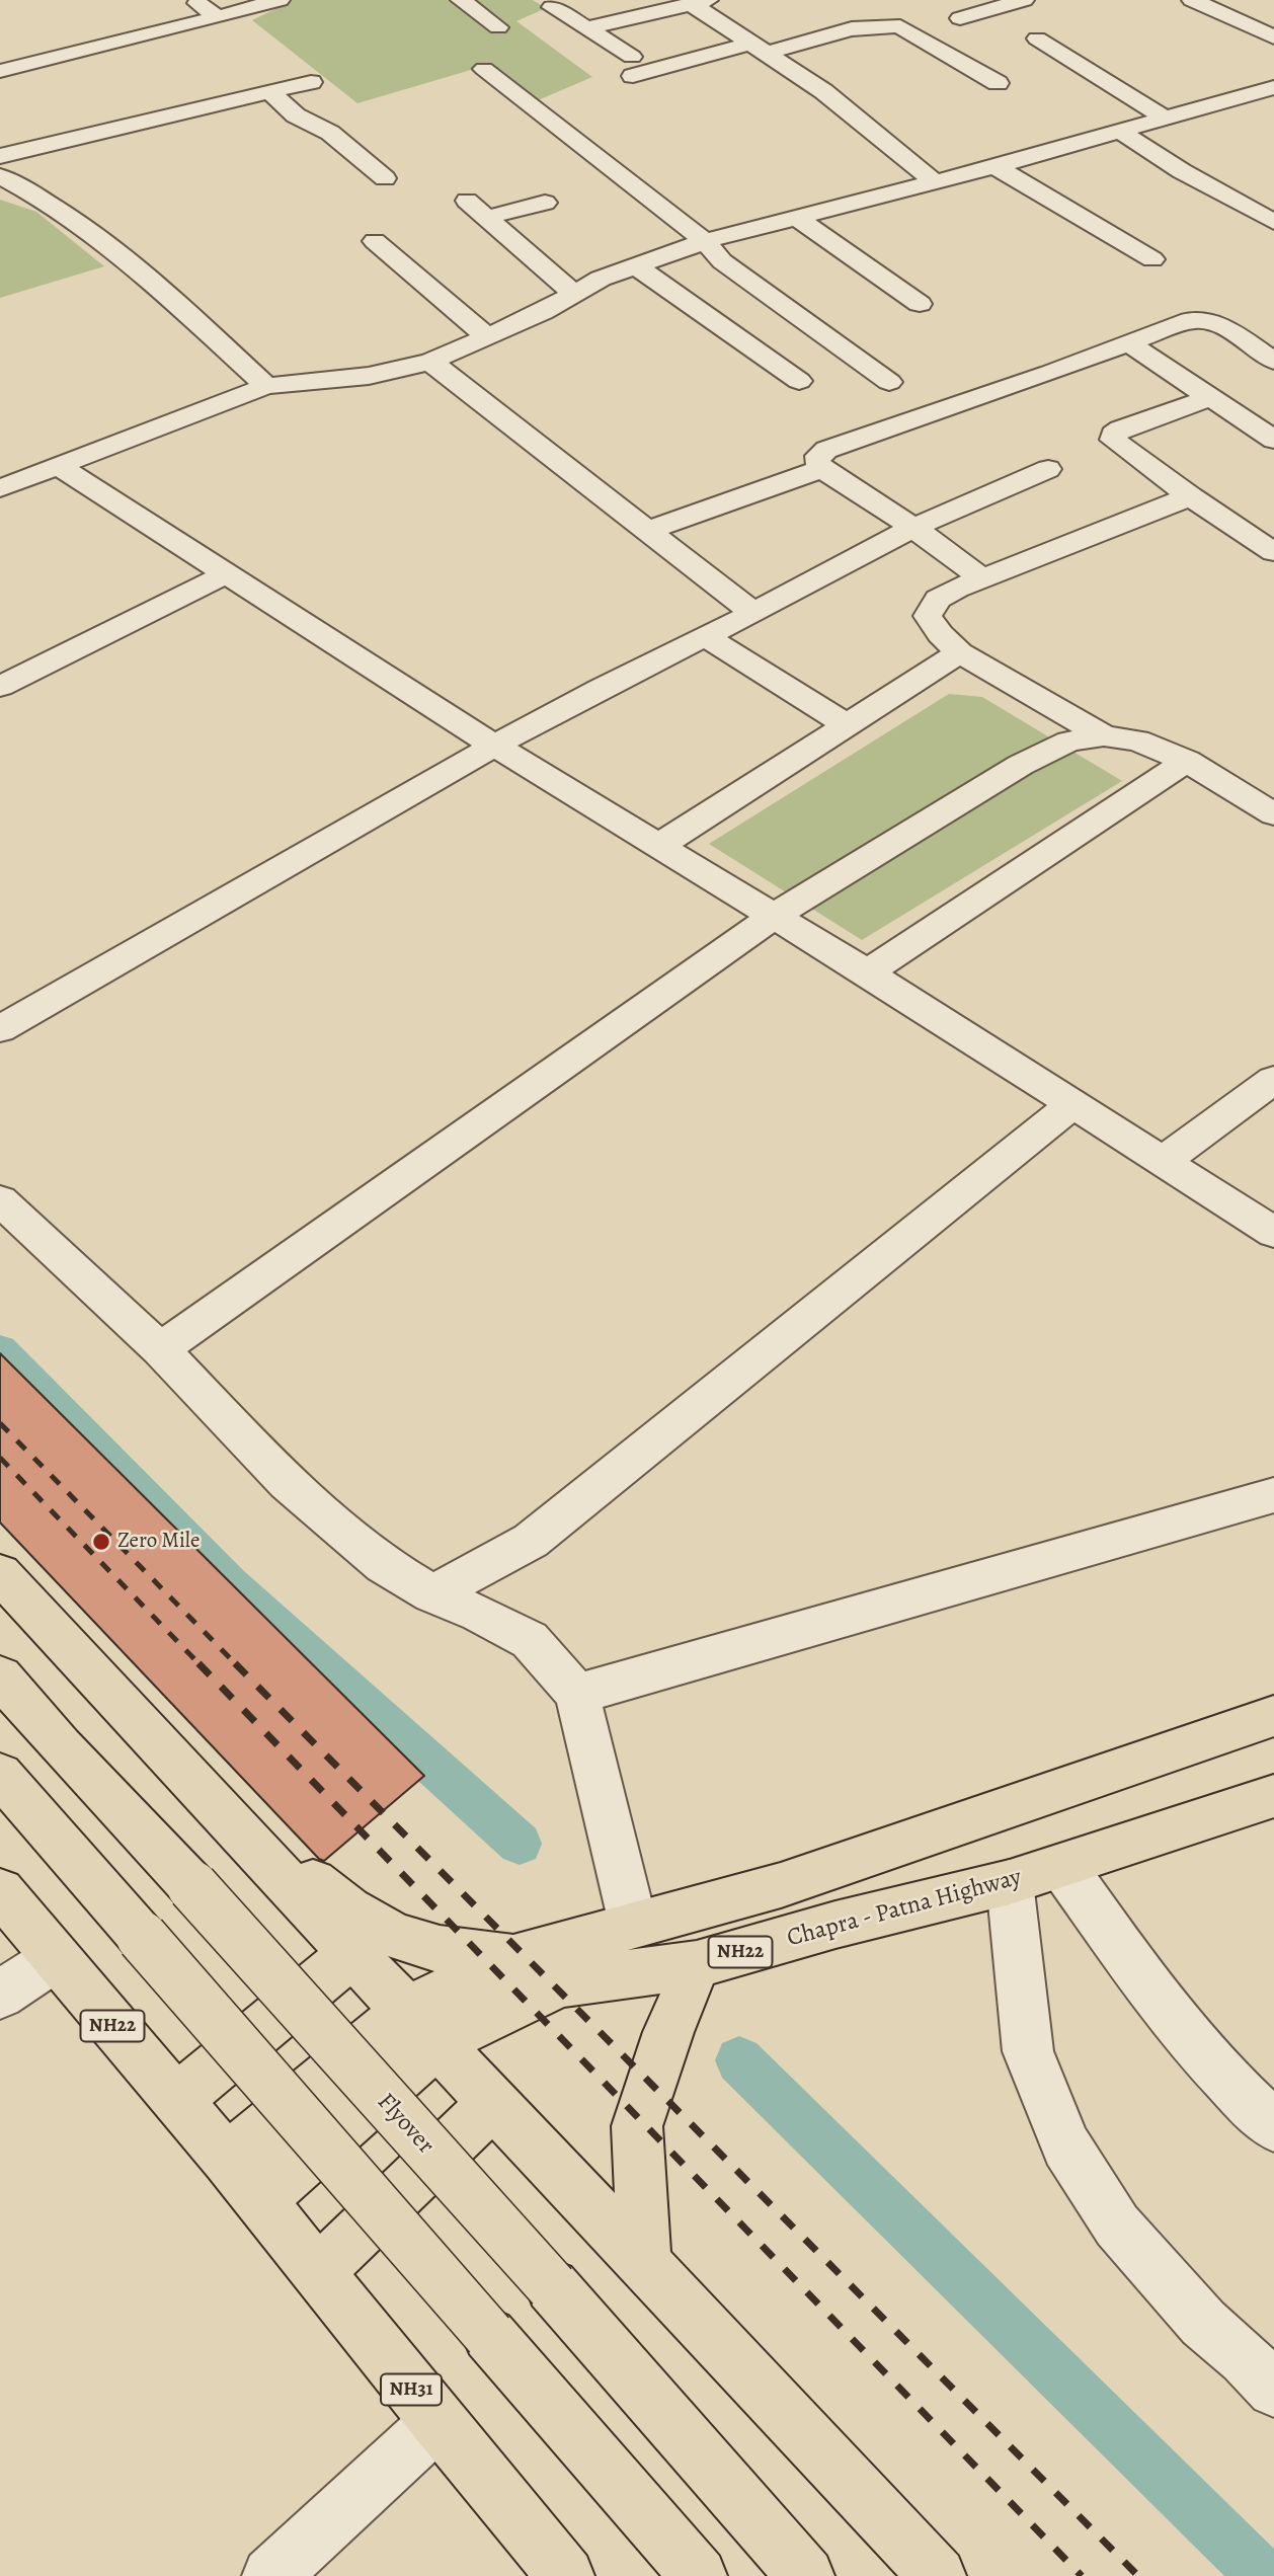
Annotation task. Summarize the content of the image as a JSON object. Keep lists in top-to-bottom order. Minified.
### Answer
{"streets":{"highway":["Chapra - Patna Highway","NH22","Flyover","NH31"]},"crossings":[["Chapra - Patna Highway","NH22"],["Chapra - Patna Highway","NH31"],["NH22","NH31"]],"places":["Zero Mile"]}
